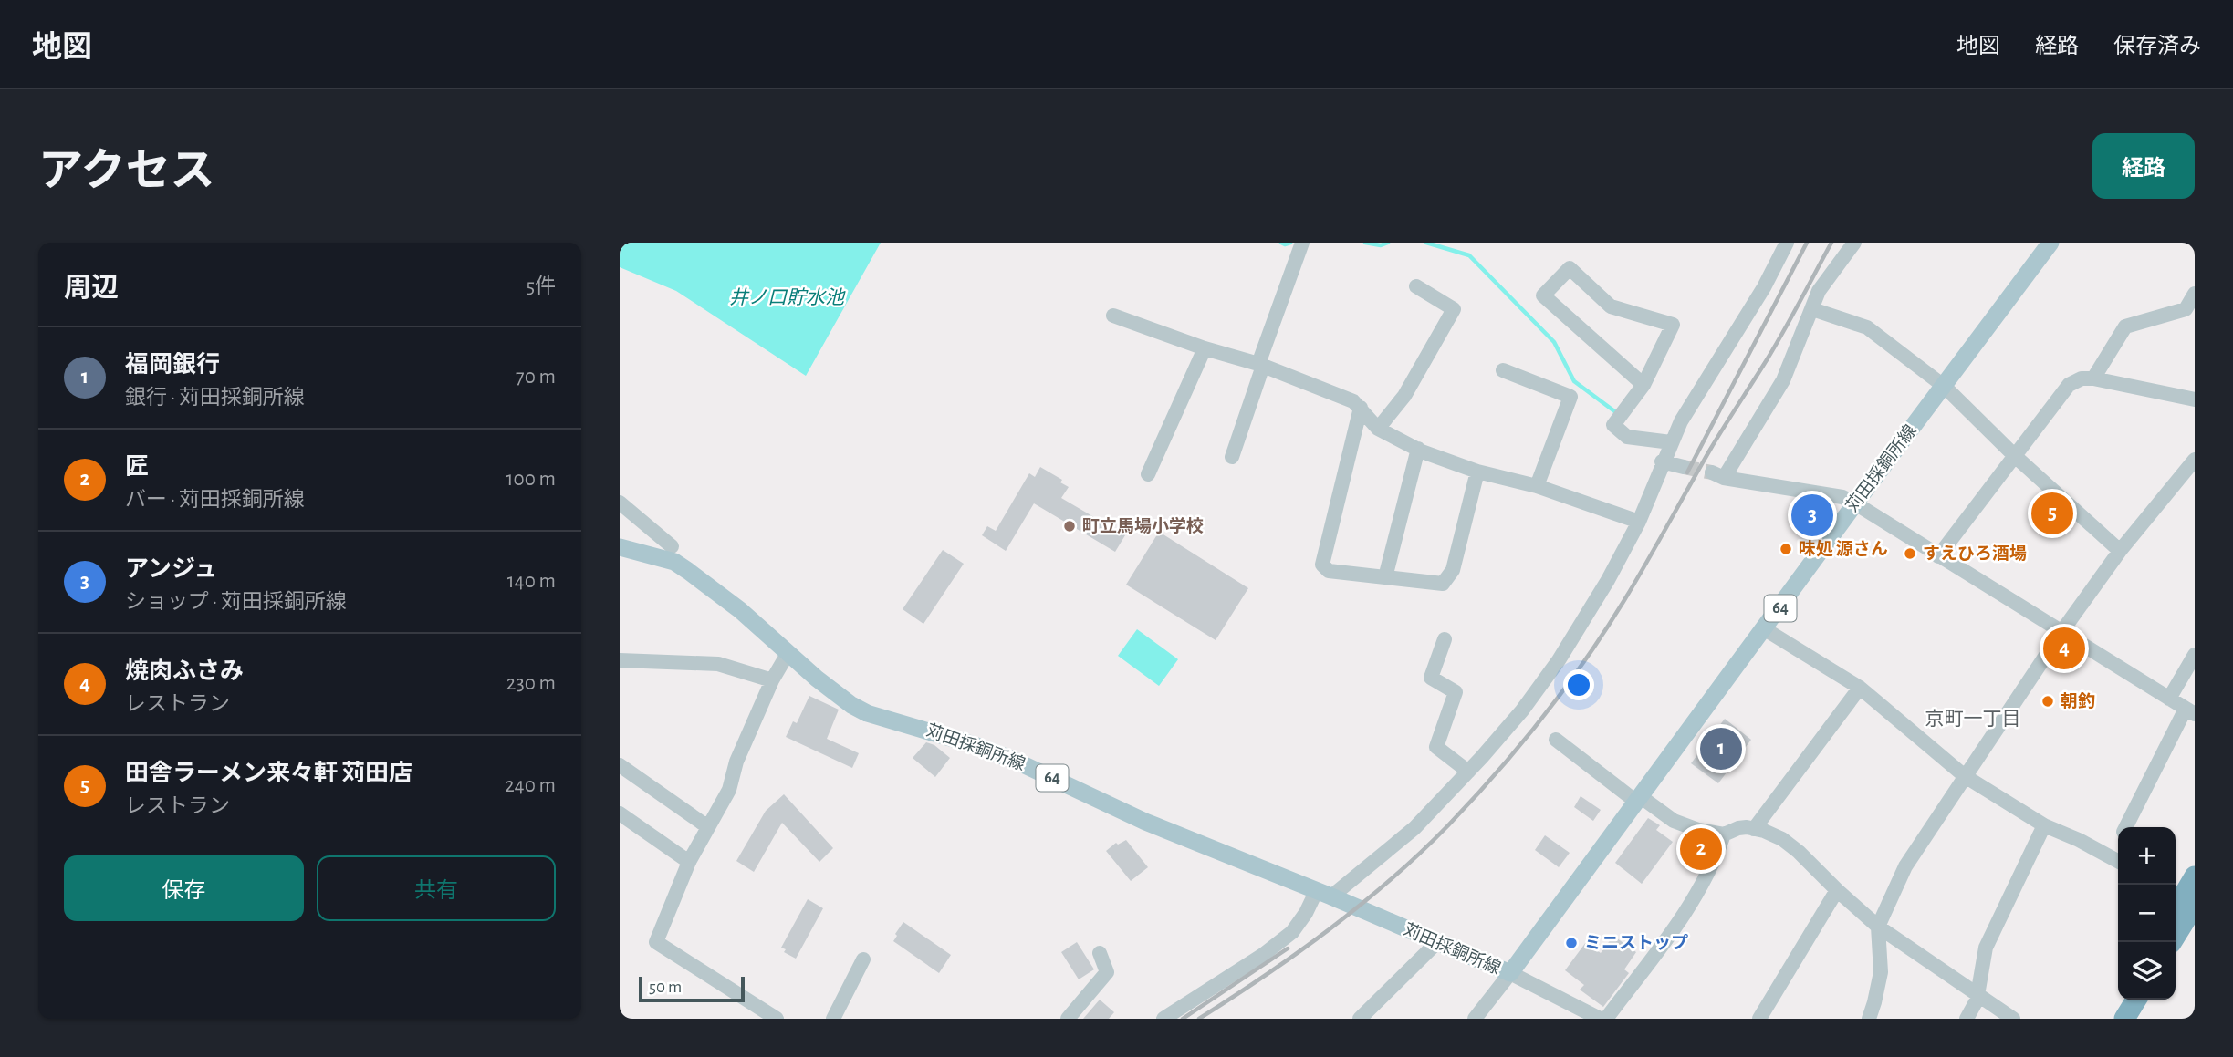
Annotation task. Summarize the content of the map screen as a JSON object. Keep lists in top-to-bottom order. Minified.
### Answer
{"streets":{"main road":["苅田採銅所線","64"]},"districts":["京町一丁目"],"water":["井ノ口貯水池"],"places":["町立馬場小学校","味処 源さん","すえひろ酒場","朝釣","ミニストップ"],"scale_bar":"50 m","page":{"header":"地図","nav":["地図","経路","保存済み"],"title":"アクセス","buttons":["経路",["保存","共有"]],"heading":["周辺","5件"],"list":[{"mark":"1","name":"福岡銀行","note":"銀行 · 苅田採銅所線","value":"70 m"},{"mark":"2","name":"匠","note":"バー · 苅田採銅所線","value":"100 m"},{"mark":"3","name":"アンジュ","note":"ショップ · 苅田採銅所線","value":"140 m"},{"mark":"4","name":"焼肉ふさみ","note":"レストラン","value":"230 m"},{"mark":"5","name":"田舎ラーメン来々軒 苅田店","note":"レストラン","value":"240 m"}],"pins":["5","3","4","1","2"],"map_buttons":["+","−"],"scale":"50 m"}}
